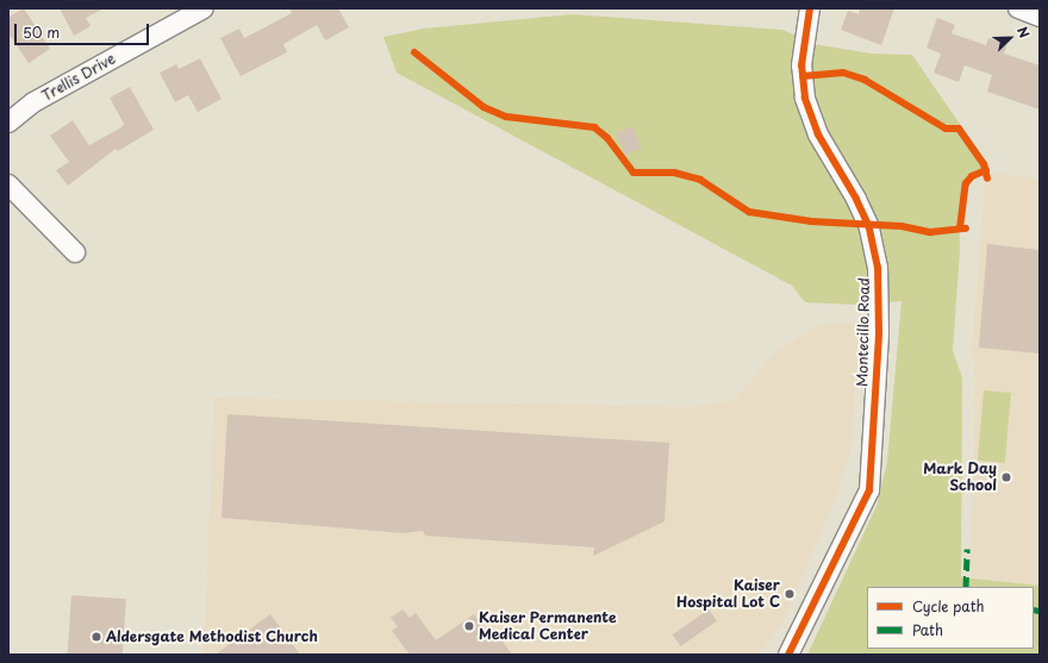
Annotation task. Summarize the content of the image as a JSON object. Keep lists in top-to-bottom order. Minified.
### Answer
{"streets":{"street":["Trellis Drive","Montecillo Road"]},"places":["Mark Day School","Kaiser Hospital Lot C","Kaiser Permanente Medical Center","Aldersgate Methodist Church"],"legend":["Cycle path","Path"],"scale_bar":"50 m","north":"top right"}
